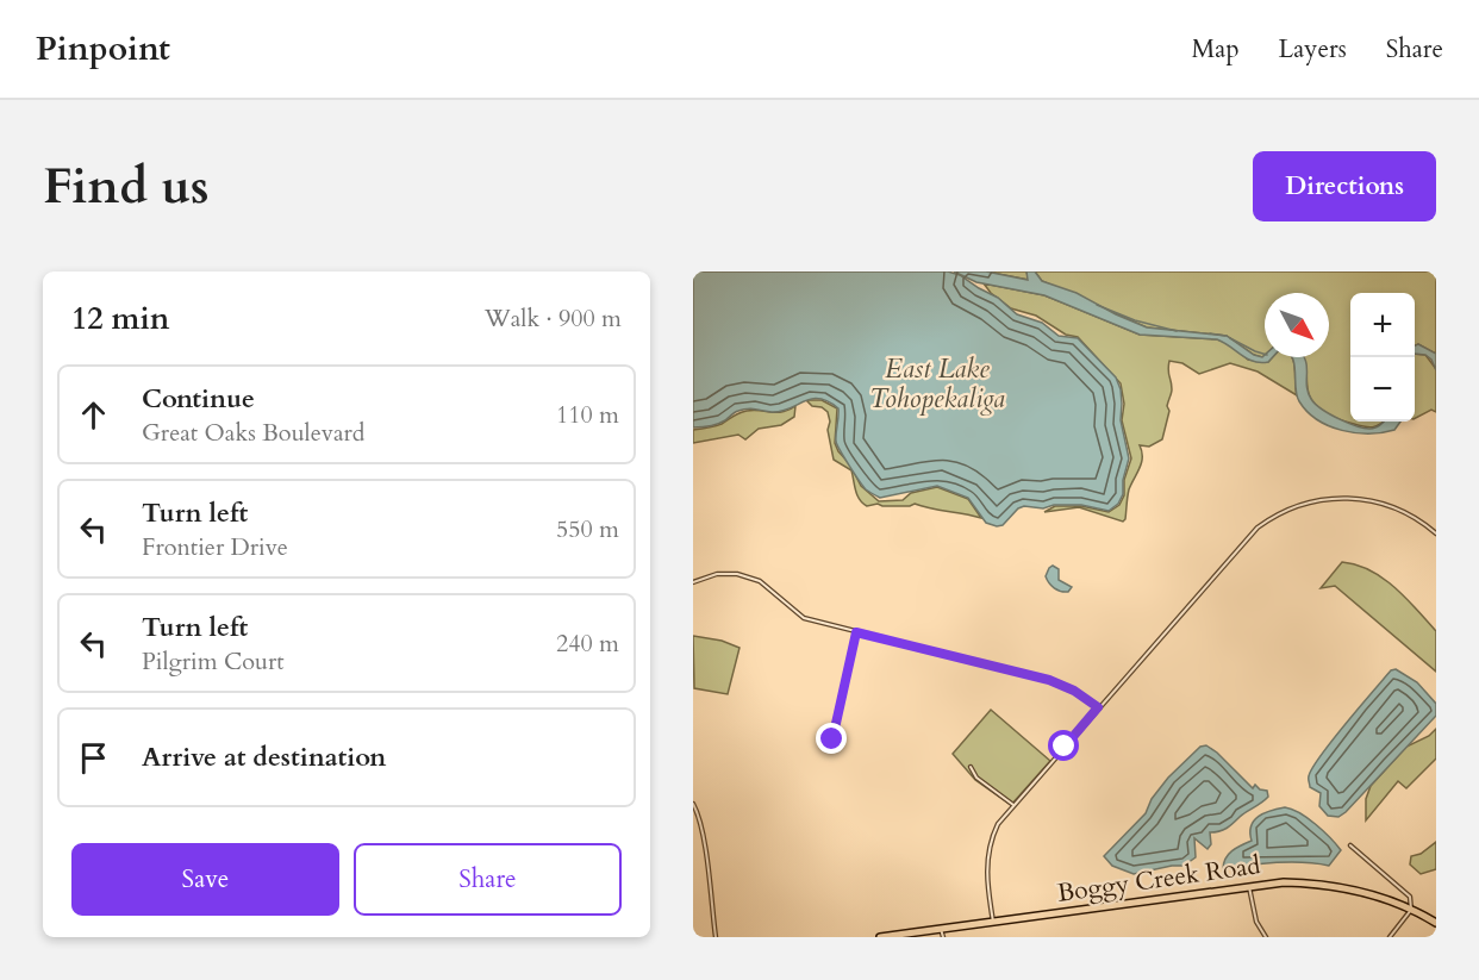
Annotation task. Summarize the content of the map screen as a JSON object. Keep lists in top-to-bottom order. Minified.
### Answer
{"streets":{"main road":["Boggy Creek Road"]},"water":["East Lake Tohopekaliga"],"north":"bottom right","page":{"header":"Pinpoint","nav":["Map","Layers","Share"],"buttons":["Directions",["Save","Share"]],"title":"Find us","heading":["12 min","Walk · 900 m"],"map_buttons":["+","−"],"list":[["Continue","Great Oaks Boulevard","110 m"],["Turn left","Frontier Drive","550 m"],["Turn left","Pilgrim Court","240 m"],"Arrive at destination"]}}
